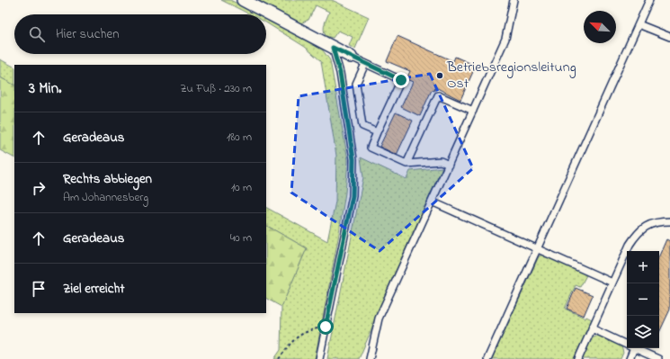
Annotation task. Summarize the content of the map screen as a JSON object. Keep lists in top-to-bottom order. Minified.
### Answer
{"places":["Betriebsregionsleitung Ost"],"north":"top left","page":{"search":"Hier suchen","heading":["3 Min.","Zu Fuß · 230 m"],"list":[["Geradeaus","180 m"],["Rechts abbiegen","Am Johannesberg","10 m"],["Geradeaus","40 m"],"Ziel erreicht"],"map_buttons":["+","−"]}}
